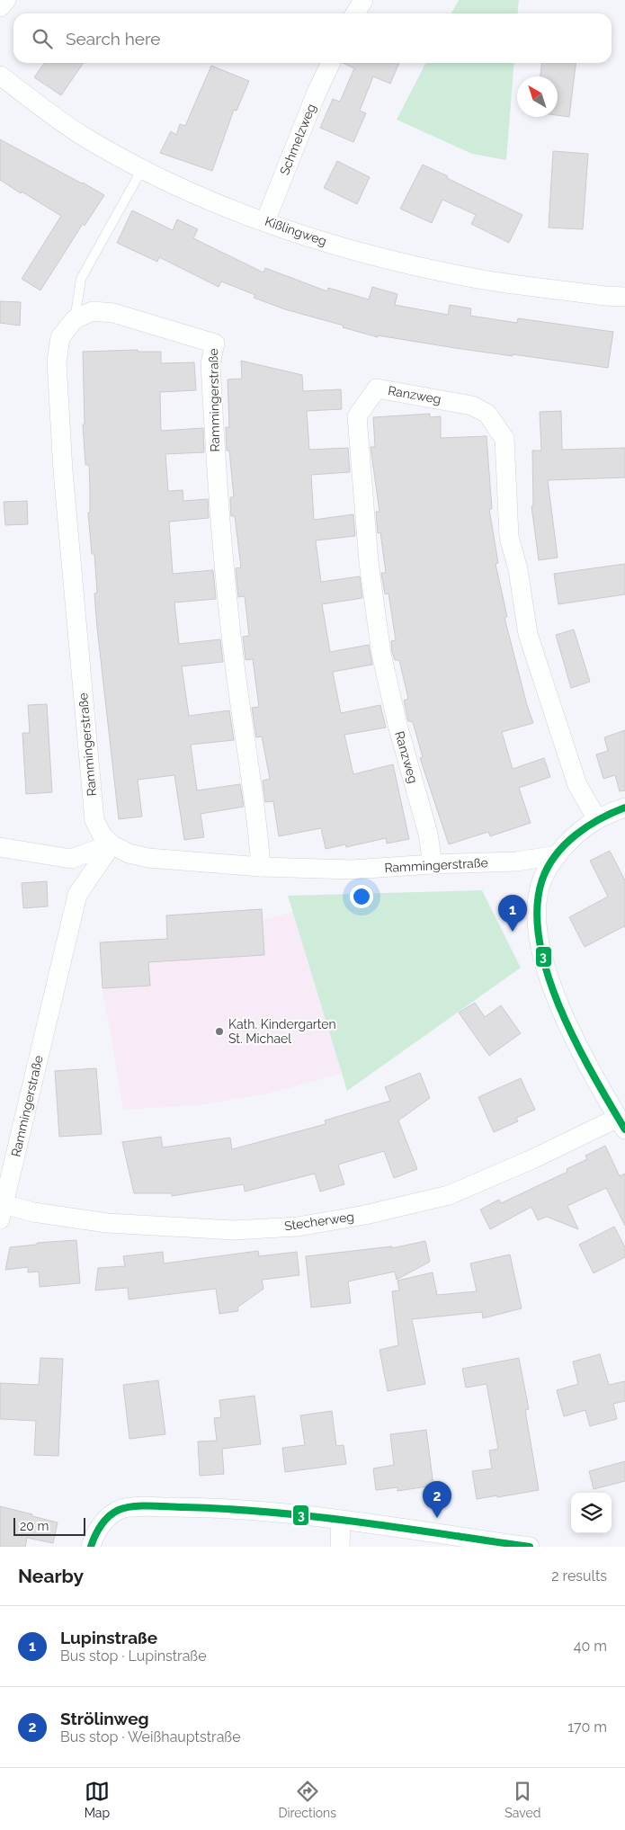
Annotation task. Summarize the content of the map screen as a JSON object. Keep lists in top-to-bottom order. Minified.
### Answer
{"streets":{"street":["Schmelzweg","Kißlingweg","Ranzweg","Rammingerstraße","Stecherweg"]},"crossings":[["Schmelzweg","Kißlingweg"],["Ranzweg","Rammingerstraße"],["Rammingerstraße","Stecherweg"]],"places":["Kath. Kindergarten St. Michael"],"lines":["transit line 3"],"scale_bar":"20 m","north":"top left","page":{"search":"Search here","pins":["1","2"],"scale":"20 m","heading":["Nearby","2 results"],"list":[{"mark":"1","name":"Lupinstraße","note":"Bus stop · Lupinstraße","value":"40 m"},{"mark":"2","name":"Strölinweg","note":"Bus stop · Weißhauptstraße","value":"170 m"}],"nav":["Map","Directions","Saved"]}}
